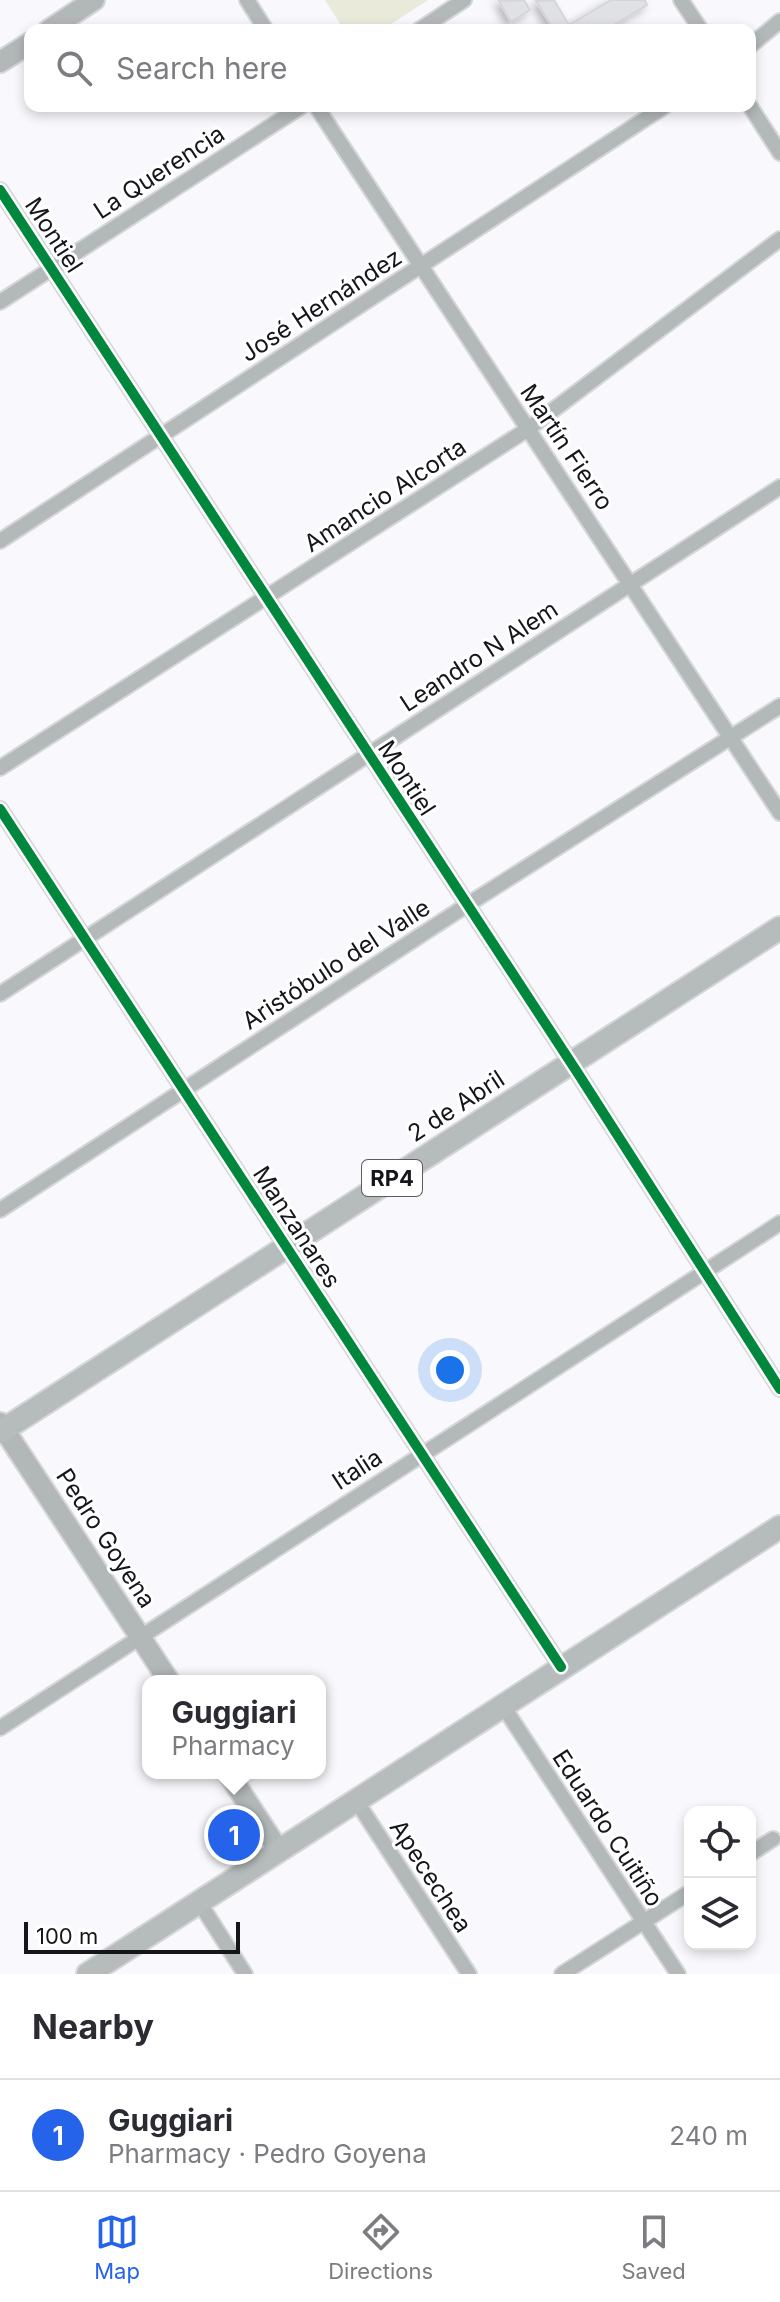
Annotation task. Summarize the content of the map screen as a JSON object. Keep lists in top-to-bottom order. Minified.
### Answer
{"streets":{"main road":["2 de Abril","RP4"],"street":["La Querencia","Montiel","José Hernández","Martín Fierro","Amancio Alcorta","Leandro N Alem","Aristóbulo del Valle","Manzanares","Italia","Pedro Goyena","Eduardo Cuitiño","Apecechea"]},"crossings":[["La Querencia","Montiel"],["Montiel","José Hernández"],["Montiel","Amancio Alcorta"],["Montiel","Leandro N Alem"],["Montiel","Aristóbulo del Valle"],["Montiel","2 de Abril"],["Montiel","Italia"],["José Hernández","Martín Fierro"],["Martín Fierro","Amancio Alcorta"],["Martín Fierro","Leandro N Alem"],["Martín Fierro","Aristóbulo del Valle"],["Leandro N Alem","Manzanares"],["Aristóbulo del Valle","Manzanares"],["2 de Abril","Manzanares"],["2 de Abril","Pedro Goyena"],["Manzanares","Italia"],["Italia","Pedro Goyena"]],"scale_bar":"100 m","page":{"search":"Search here","popup":["Guggiari","Pharmacy"],"pins":"1","scale":"100 m","heading":"Nearby","list":[{"mark":"1","name":"Guggiari","note":"Pharmacy · Pedro Goyena","value":"240 m"}],"nav":["Map","Directions","Saved"]}}
